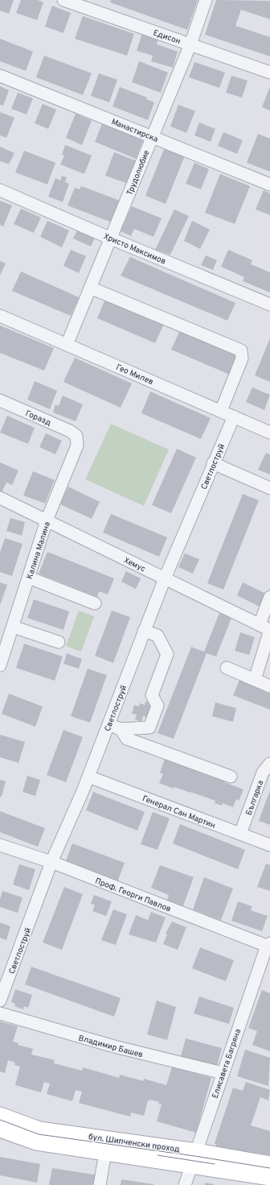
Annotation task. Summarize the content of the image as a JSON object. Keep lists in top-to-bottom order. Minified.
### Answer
{"streets":{"main road":["бул. Шипченски проход"],"street":["Едисон","Манастирска","Трудолюбие","Христо Максимов","Гео Милев","Горазд","Светлоструй","Калина Малина","Хемус","Българка","Генерал Сан Мартин","Проф. Георги Павлов","Владимир Башев","Елисавета Багряна"]},"crossings":[["Едисон","Трудолюбие"],["Манастирска","Трудолюбие"],["Трудолюбие","Христо Максимов"],["Трудолюбие","Гео Милев"],["Гео Милев","Светлоструй"],["Горазд","Калина Малина"],["Светлоструй","Хемус"],["Светлоструй","Генерал Сан Мартин"],["Светлоструй","Проф. Георги Павлов"],["Калина Малина","Хемус"],["Българка","Генерал Сан Мартин"],["Проф. Георги Павлов","Елисавета Багряна"],["Владимир Башев","Елисавета Багряна"],["Елисавета Багряна","бул. Шипченски проход"]]}
